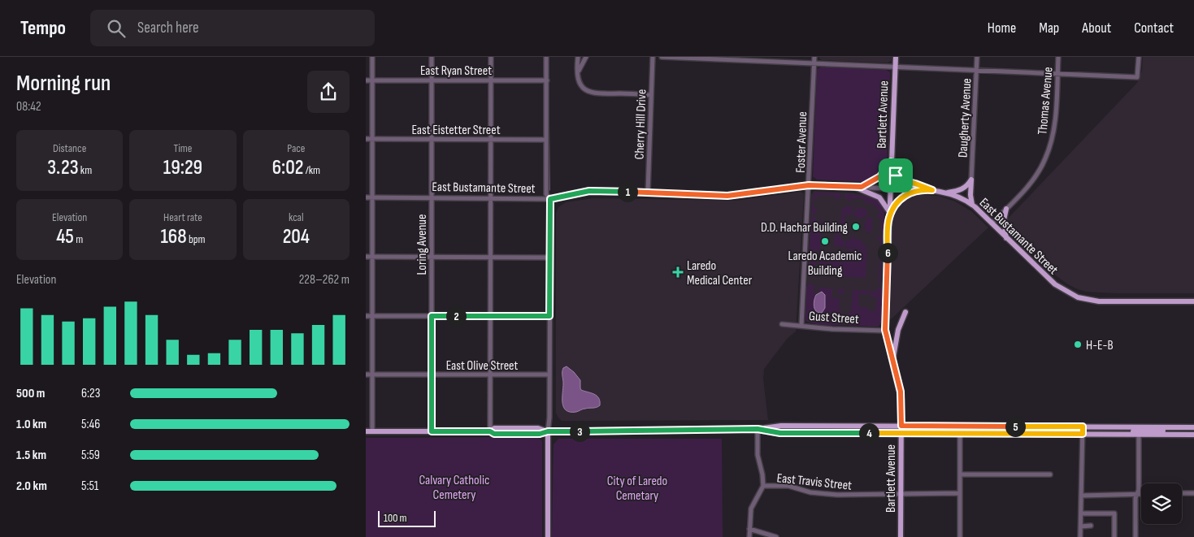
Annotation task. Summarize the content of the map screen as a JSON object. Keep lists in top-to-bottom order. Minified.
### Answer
{"streets":{"main road":["Bartlett Avenue","East Bustamante Street"],"street":["East Ryan Street","Thomas Avenue","Daugherty Avenue","Cherry Hill Drive","East Eistetter Street","Foster Avenue","Loring Avenue","Gust Street","East Olive Street","East Travis Street"]},"crossings":[["East Ryan Street","Loring Avenue"],["Thomas Avenue","East Bustamante Street"],["Bartlett Avenue","East Bustamante Street"],["Bartlett Avenue","Gust Street"],["Bartlett Avenue","East Travis Street"],["Cherry Hill Drive","East Bustamante Street"],["East Eistetter Street","Loring Avenue"],["Foster Avenue","East Bustamante Street"],["Foster Avenue","Gust Street"],["East Bustamante Street","Loring Avenue"],["Loring Avenue","East Olive Street"]],"parks":["Calvary Catholic Cemetery","City of Laredo Cemetary"],"places":{"other":["D.D. Hachar Building","Laredo Academic Building","H-E-B"],"health":["Laredo Medical Center"]},"scale_bar":"100 m","page":{"header":"Tempo","search":"Search here","nav":["Home","Map","About","Contact"],"heading":["Morning run","08:42"],"stats":[["Distance","3.23 km"],["Time","19:29"],["Pace","6:02 /km"],["Elevation","45 m"],["Heart rate","168 bpm"],["kcal","204"]],"pins":["1","6","2","5","3","4"],"chart":["Elevation","228–262 m"],"list":[{"name":"500 m","note":"6:23"},{"name":"1.0 km","note":"5:46"},{"name":"1.5 km","note":"5:59"},{"name":"2.0 km","note":"5:51"}],"scale":"100 m"}}
